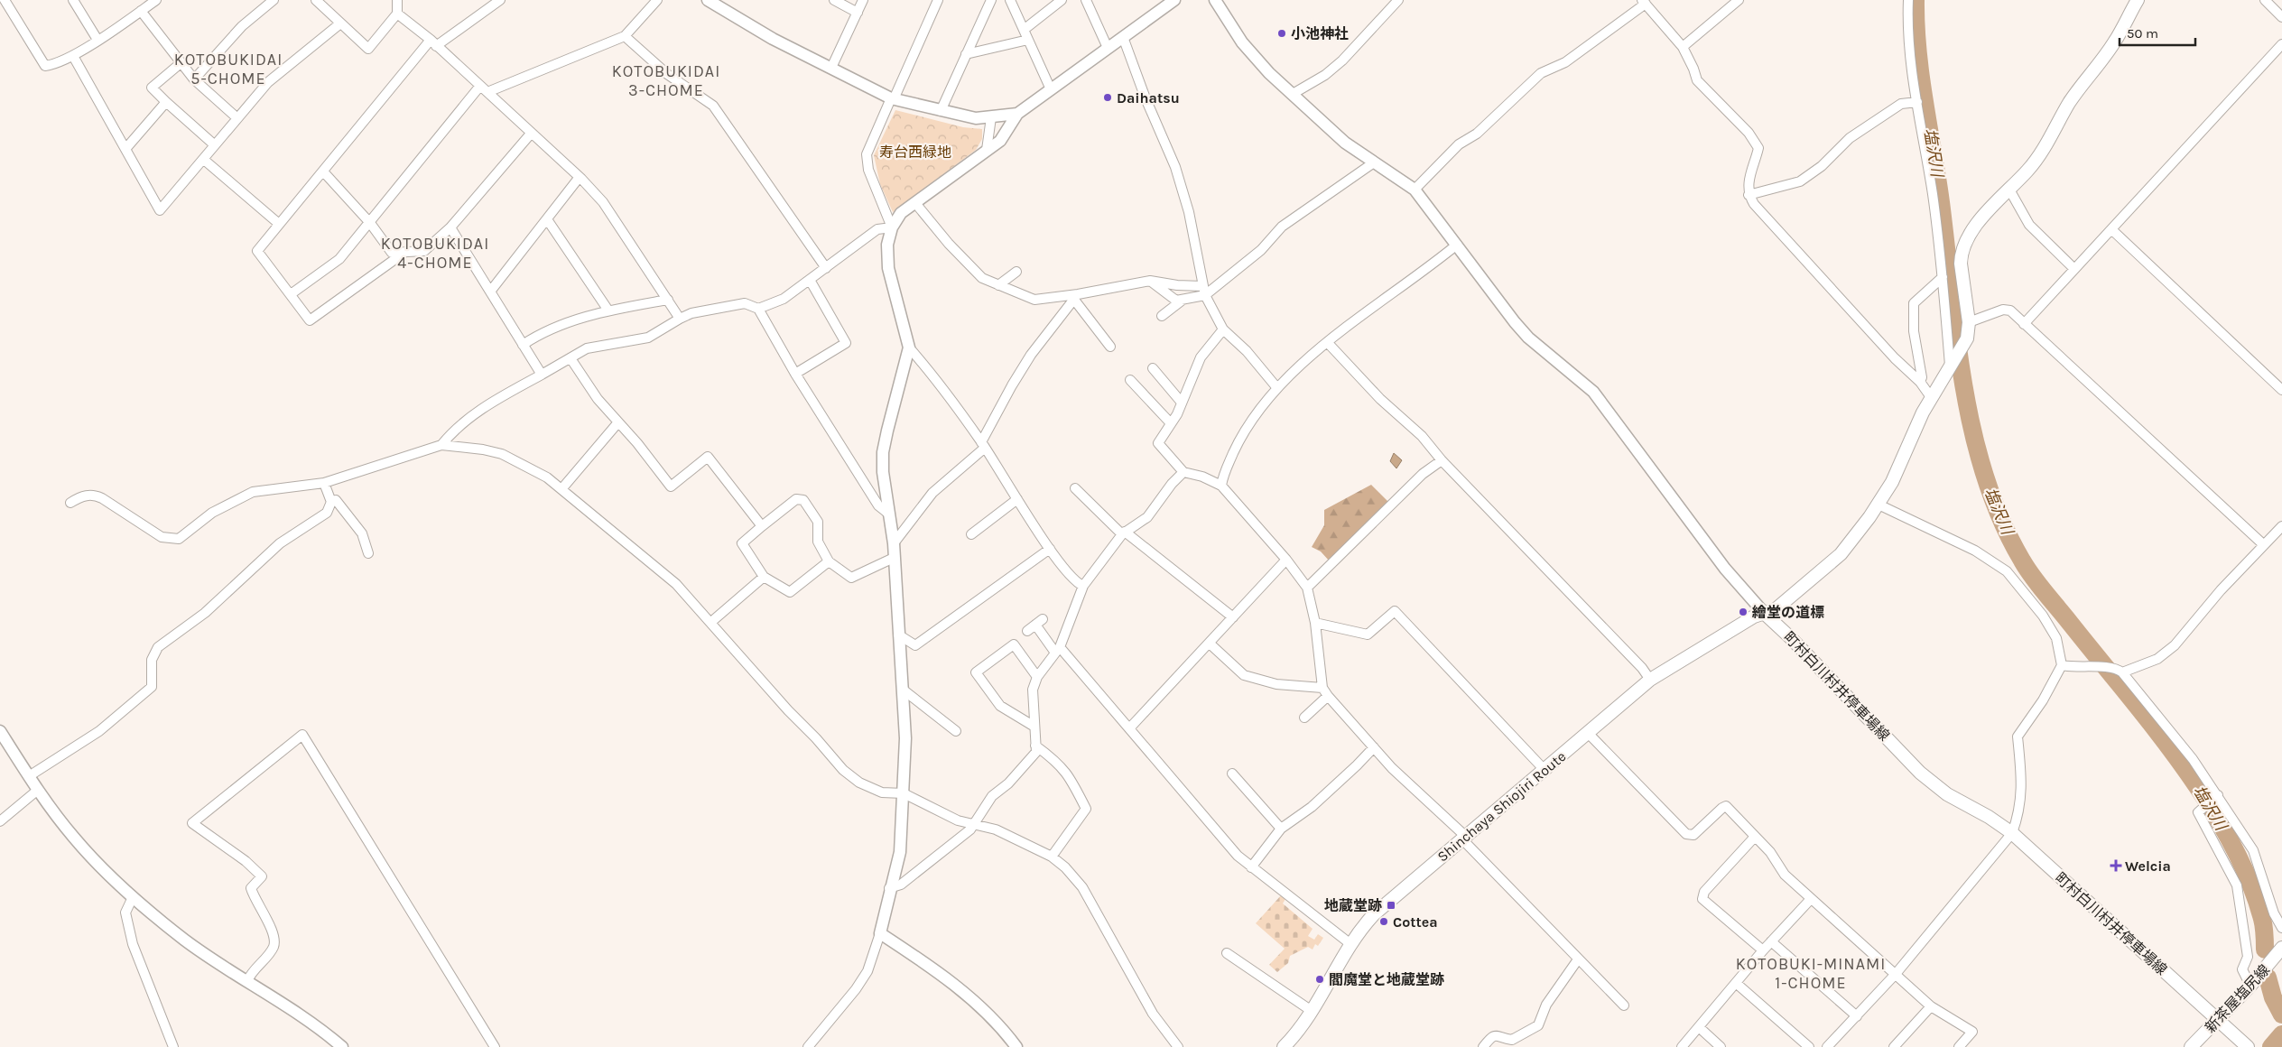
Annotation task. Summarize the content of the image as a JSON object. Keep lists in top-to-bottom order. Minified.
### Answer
{"streets":{"main road":["町村白川村井停車場線","Shinchaya Shiojiri Route","新茶屋塩尻線"]},"crossings":[["町村白川村井停車場線","Shinchaya Shiojiri Route"],["町村白川村井停車場線","新茶屋塩尻線"]],"districts":["KOTOBUKIDAI 5-CHOME","KOTOBUKIDAI 3-CHOME","KOTOBUKIDAI 4-CHOME","KOTOBUKI-MINAMI 1-CHOME"],"water":["塩沢川"],"parks":["寿台西緑地"],"places":{"other":["小池神社","Daihatsu","繪堂の道標","Cottea","閻魔堂と地蔵堂跡"],"health":["Welcia"],"transit":["地蔵堂跡"]},"scale_bar":"50 m"}
